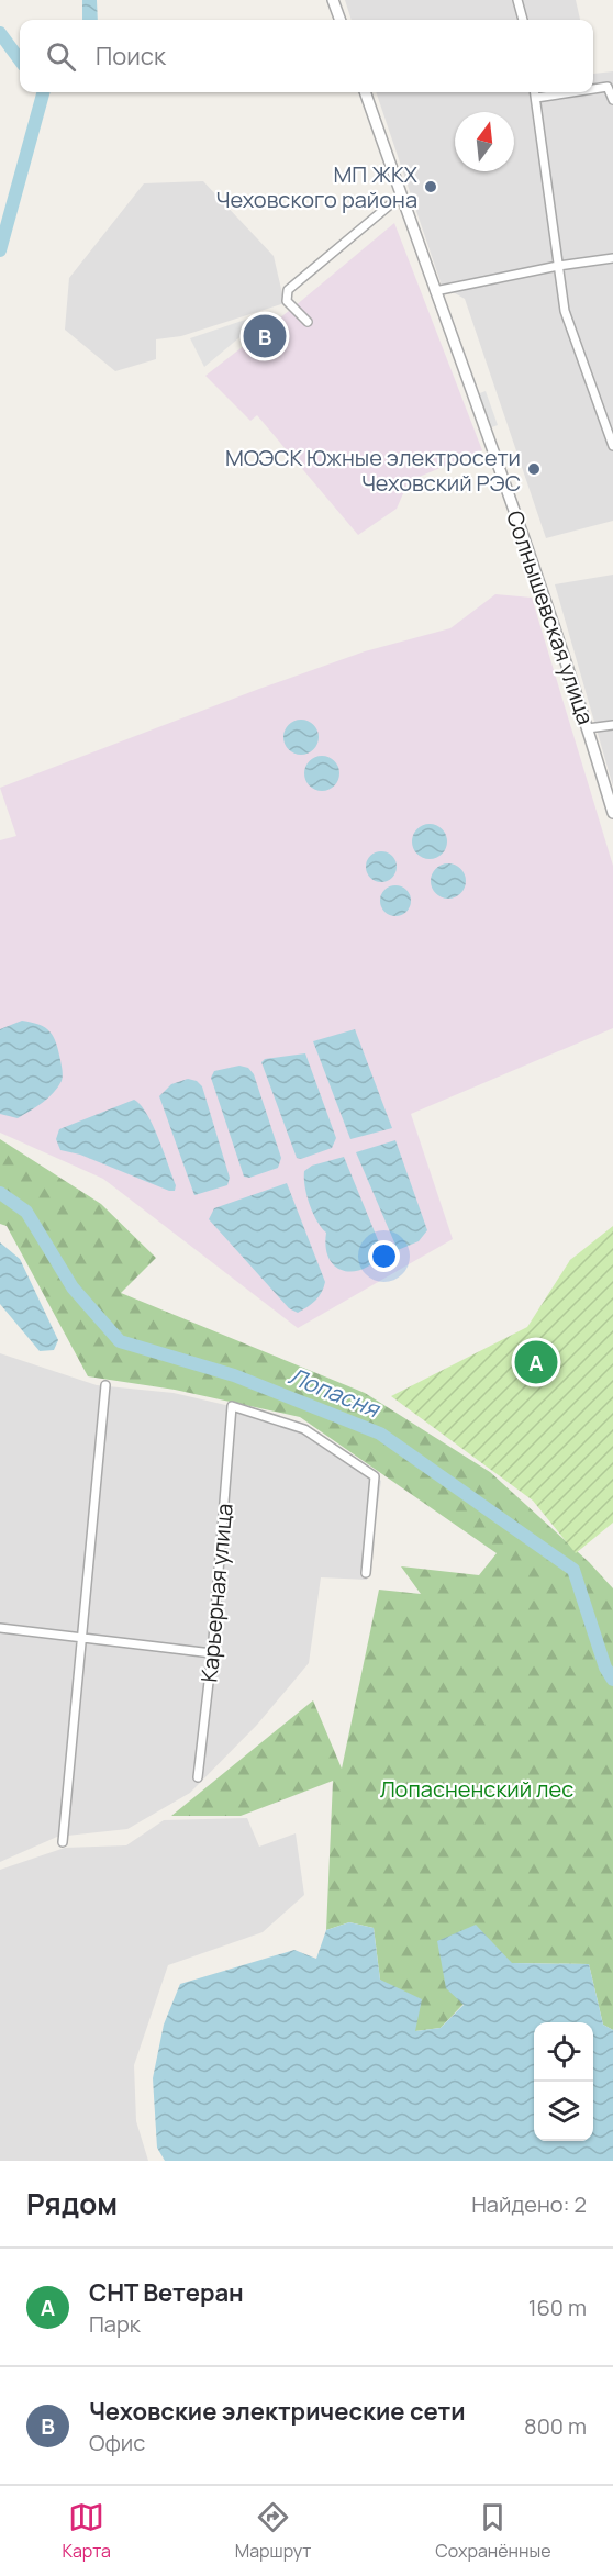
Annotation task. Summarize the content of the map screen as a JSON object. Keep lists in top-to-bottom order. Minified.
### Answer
{"streets":{"street":["Солнышевская улица","Карьерная улица"]},"water":["Лопасня"],"parks":["Лопасненский лес"],"places":["МП ЖКХ Чеховского района","МОЭСК Южные электросети Чеховский РЭС"],"north":"top","page":{"search":"Поиск","pins":["B","A"],"heading":["Рядом","Найдено: 2"],"list":[{"mark":"A","name":"СНТ Ветеран","note":"Парк","value":"160 m"},{"mark":"B","name":"Чеховские электрические сети","note":"Офис","value":"800 m"}],"nav":["Карта","Маршрут","Сохранённые"]}}
